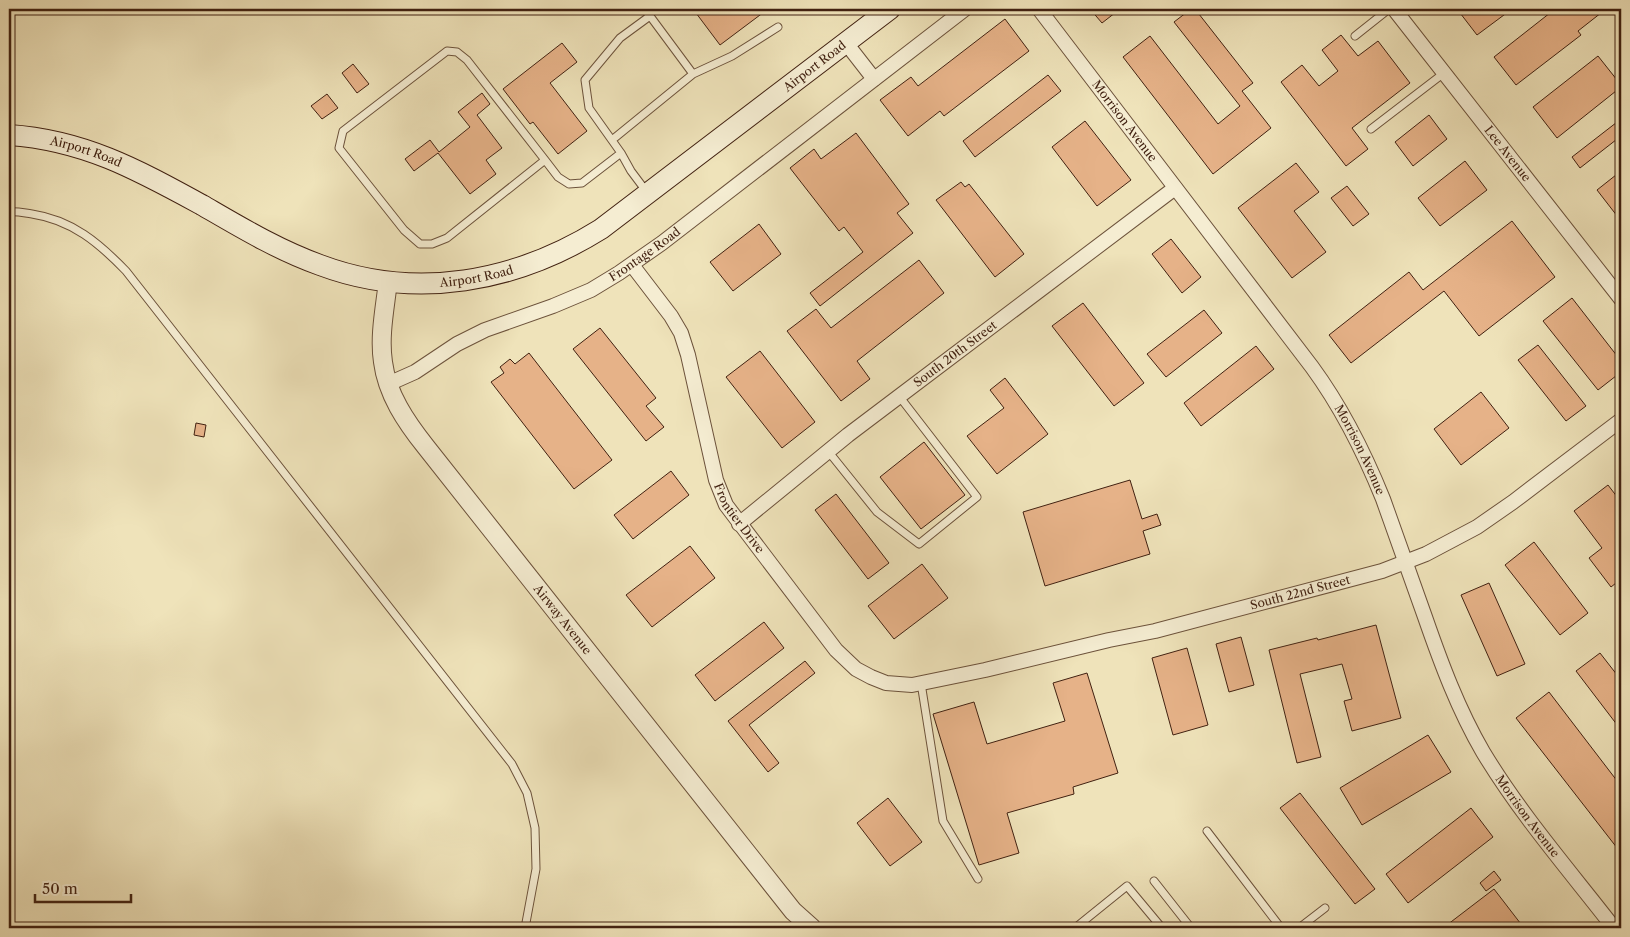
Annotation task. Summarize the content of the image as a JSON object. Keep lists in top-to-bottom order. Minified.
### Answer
{"streets":{"main road":["Airport Road"],"street":["Morrison Avenue","Lee Avenue","Frontage Road","South 20th Street","Frontier Drive","South 22nd Street","Airway Avenue"]},"crossings":[["Airport Road","Airway Avenue"],["Morrison Avenue","South 20th Street"],["Morrison Avenue","South 22nd Street"],["Frontage Road","Frontier Drive"],["Frontage Road","Airway Avenue"],["South 20th Street","Frontier Drive"],["Frontier Drive","South 22nd Street"]],"scale_bar":"50 m"}
